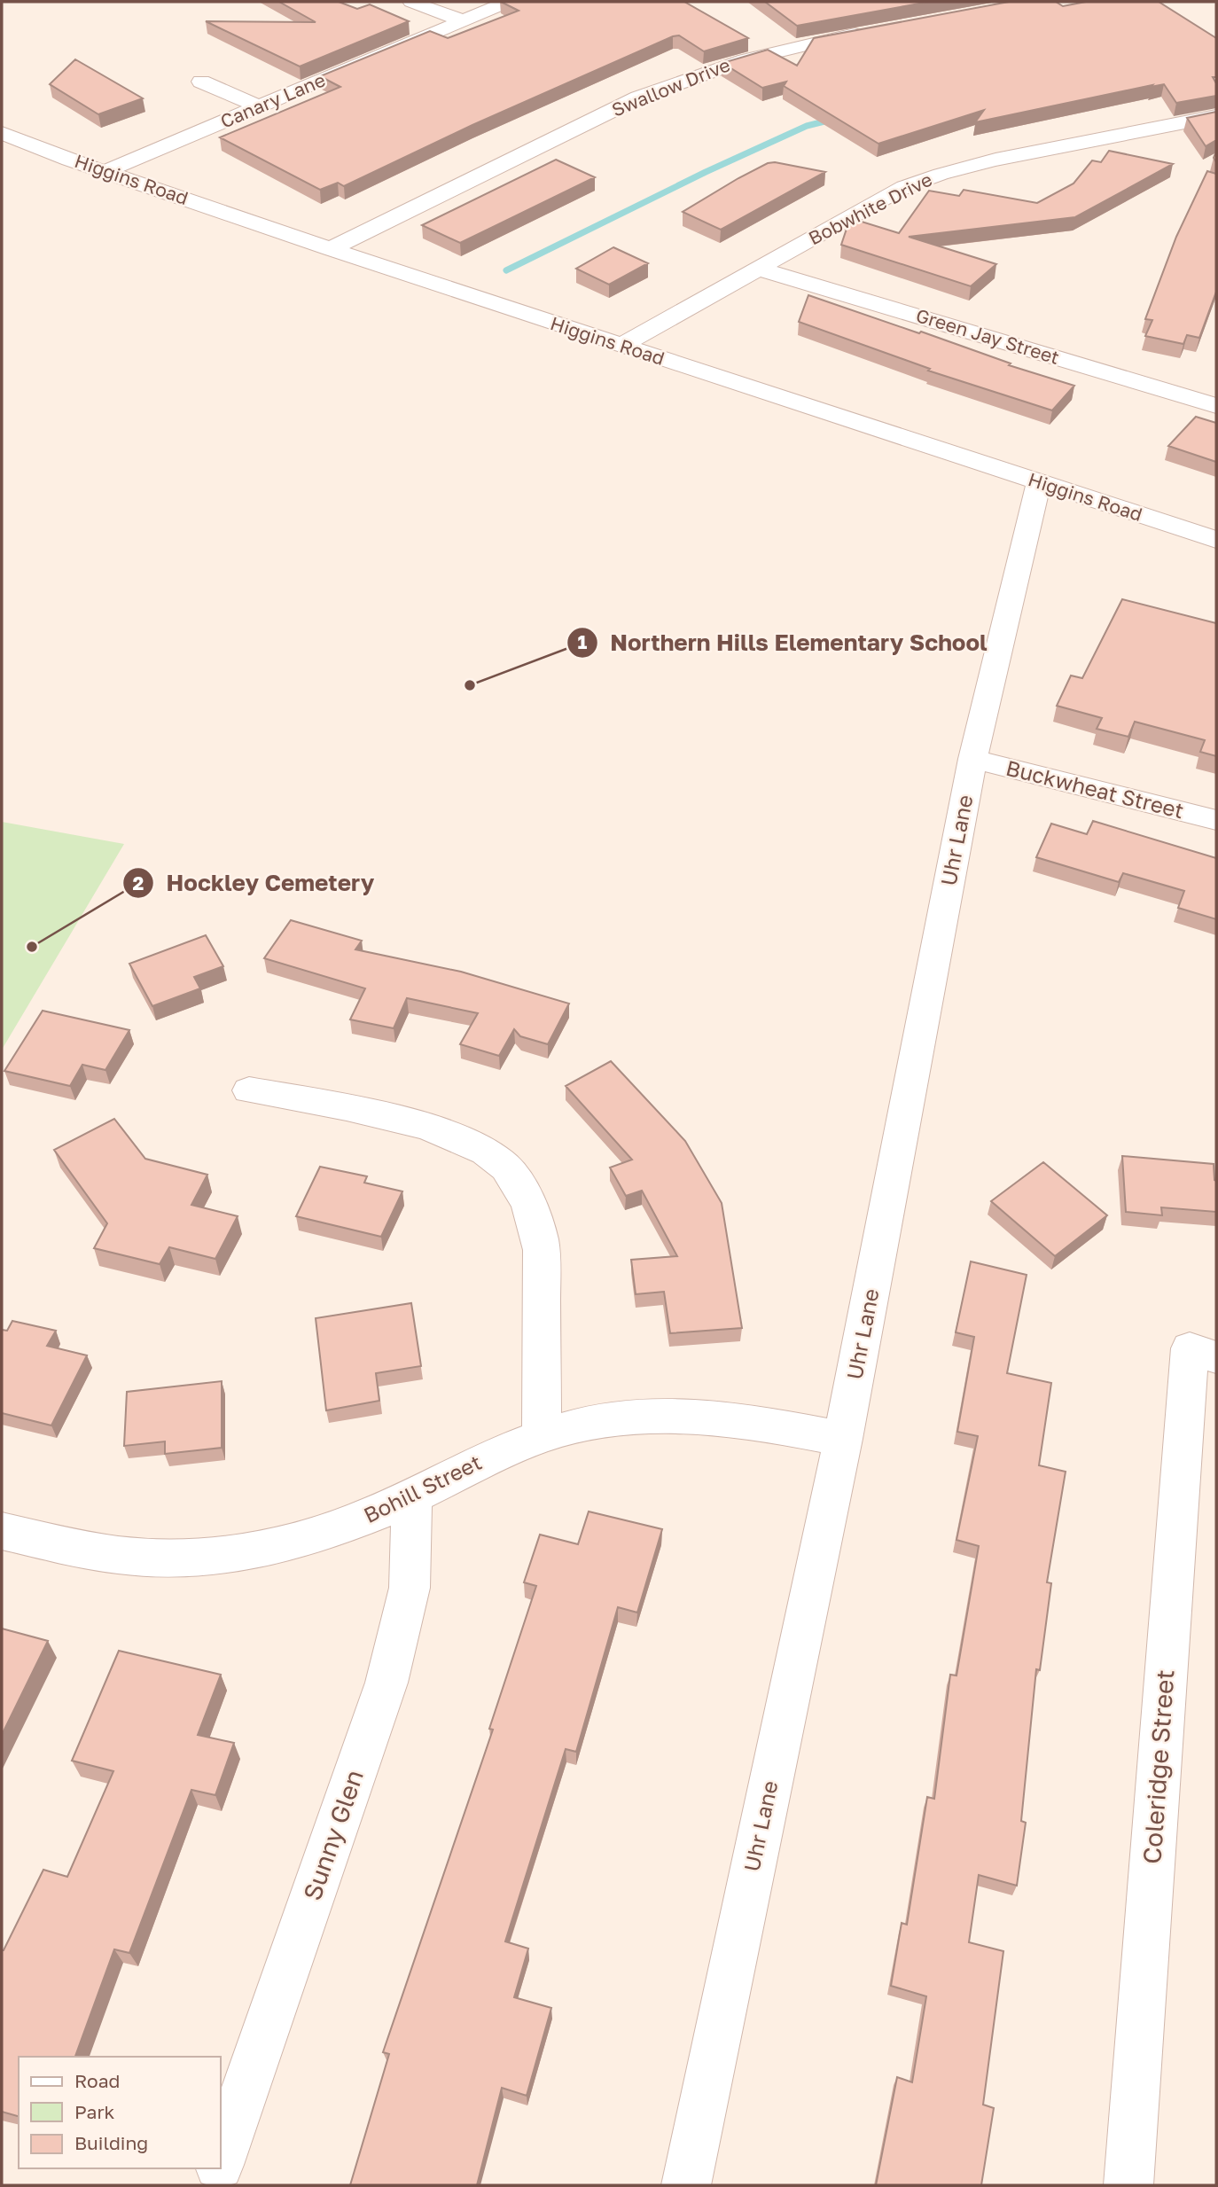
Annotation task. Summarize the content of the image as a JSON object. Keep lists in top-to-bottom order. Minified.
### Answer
{"streets":{"street":["Swallow Drive","Canary Lane","Higgins Road","Bobwhite Drive","Green Jay Street","Buckwheat Street","Uhr Lane","Bohill Street","Coleridge Street","Sunny Glen"]},"crossings":[["Swallow Drive","Higgins Road"],["Canary Lane","Higgins Road"],["Higgins Road","Bobwhite Drive"],["Higgins Road","Uhr Lane"],["Bobwhite Drive","Green Jay Street"],["Buckwheat Street","Uhr Lane"],["Uhr Lane","Bohill Street"],["Bohill Street","Sunny Glen"]],"places":["Northern Hills Elementary School","Hockley Cemetery"],"legend":["Road","Park","Building"]}
